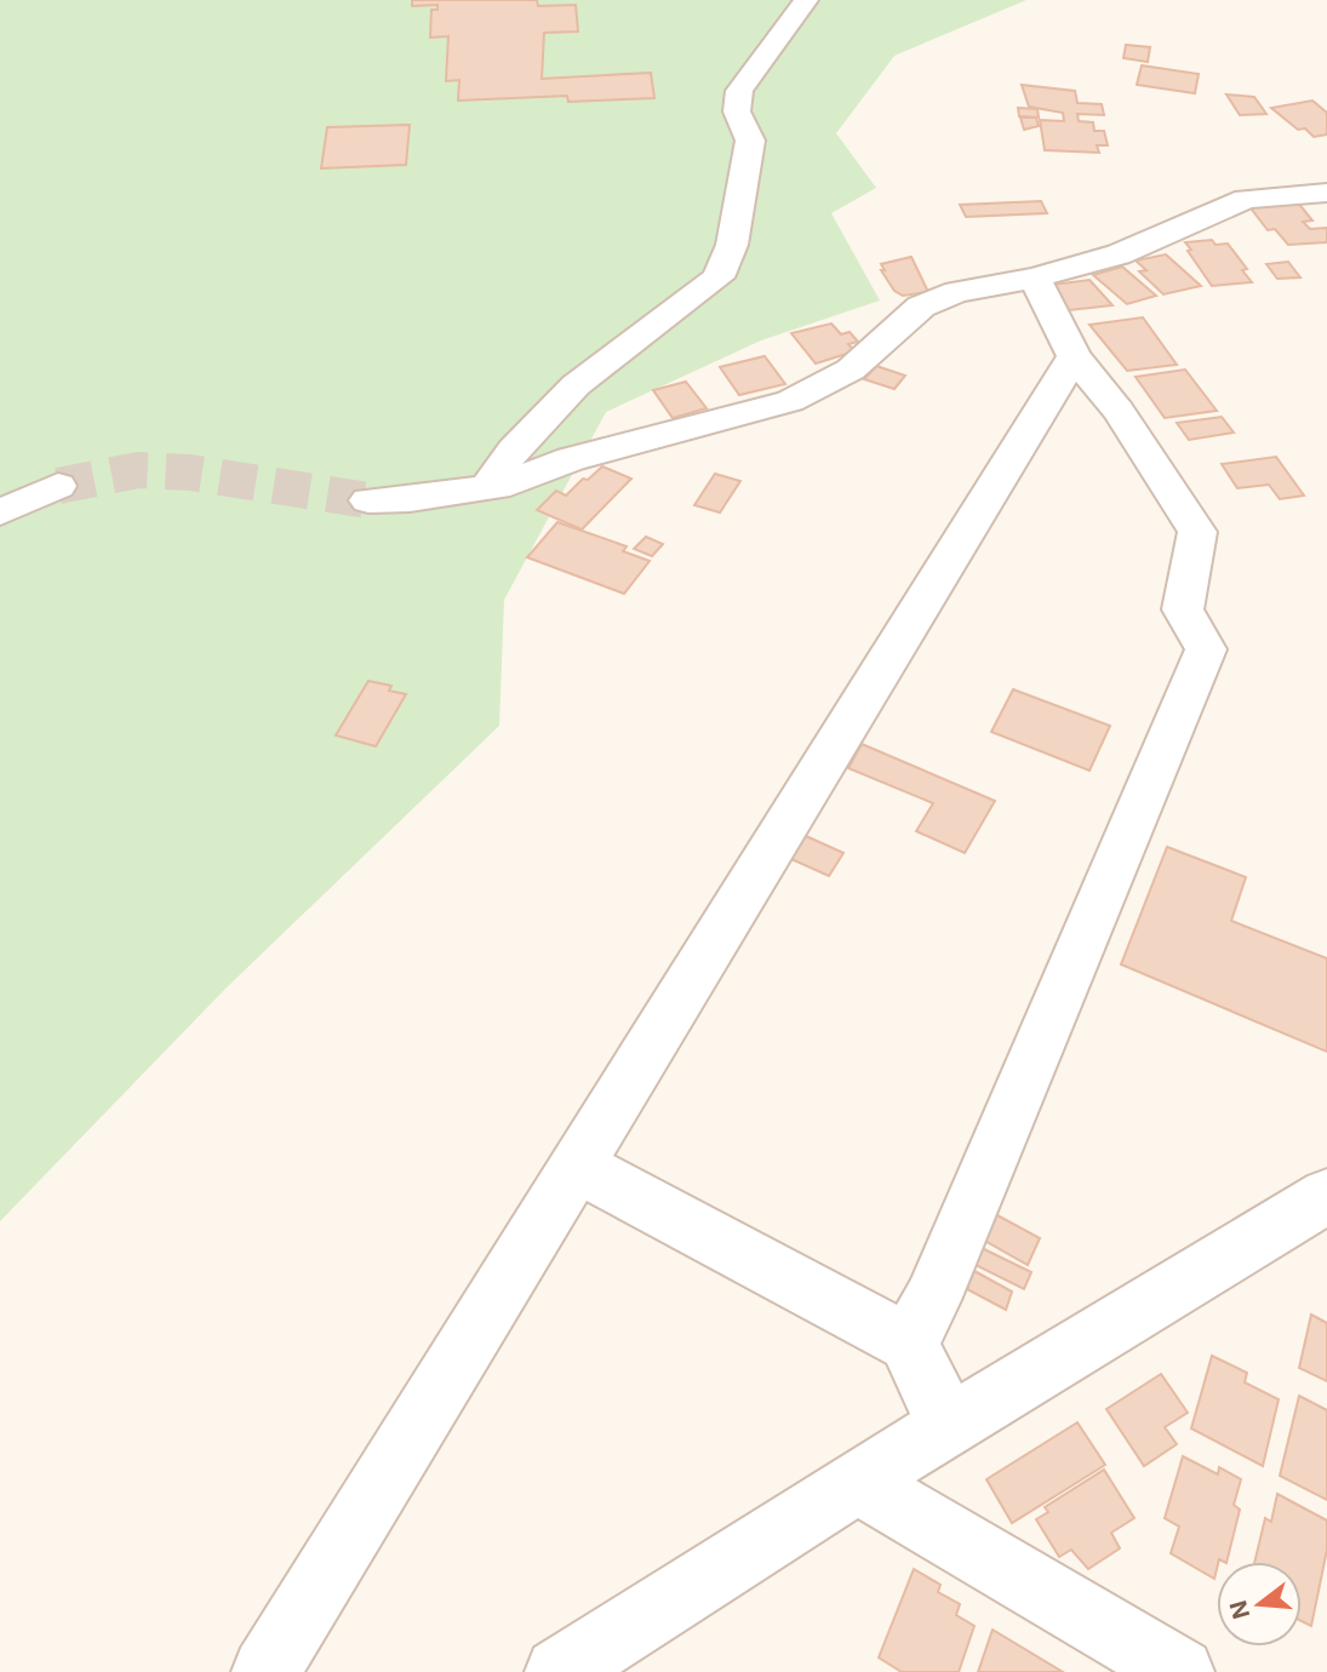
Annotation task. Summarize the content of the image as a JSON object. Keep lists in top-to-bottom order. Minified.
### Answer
{"north":"left"}
